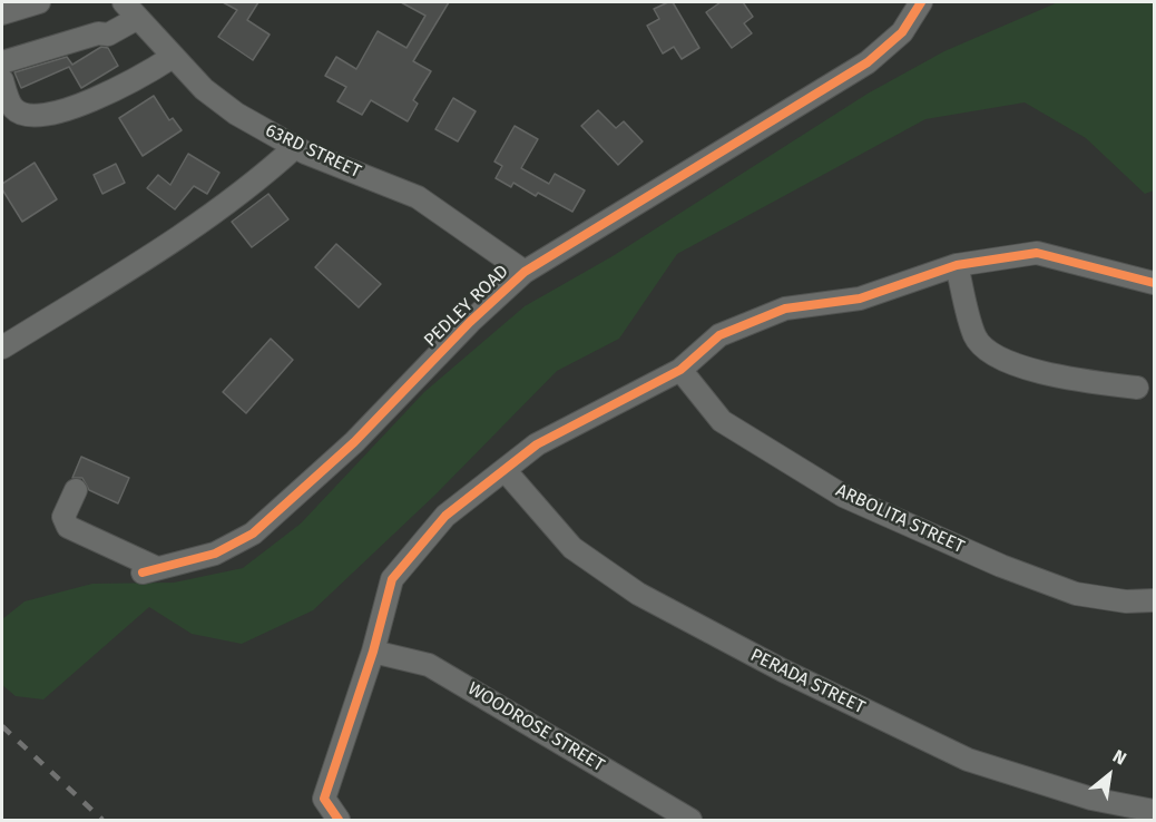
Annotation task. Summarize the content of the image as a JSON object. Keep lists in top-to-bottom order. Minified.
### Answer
{"streets":{"street":["63RD STREET","PEDLEY ROAD","ARBOLITA STREET","PERADA STREET","WOODROSE STREET"]},"crossings":[["63RD STREET","PEDLEY ROAD"]],"north":"top right"}
